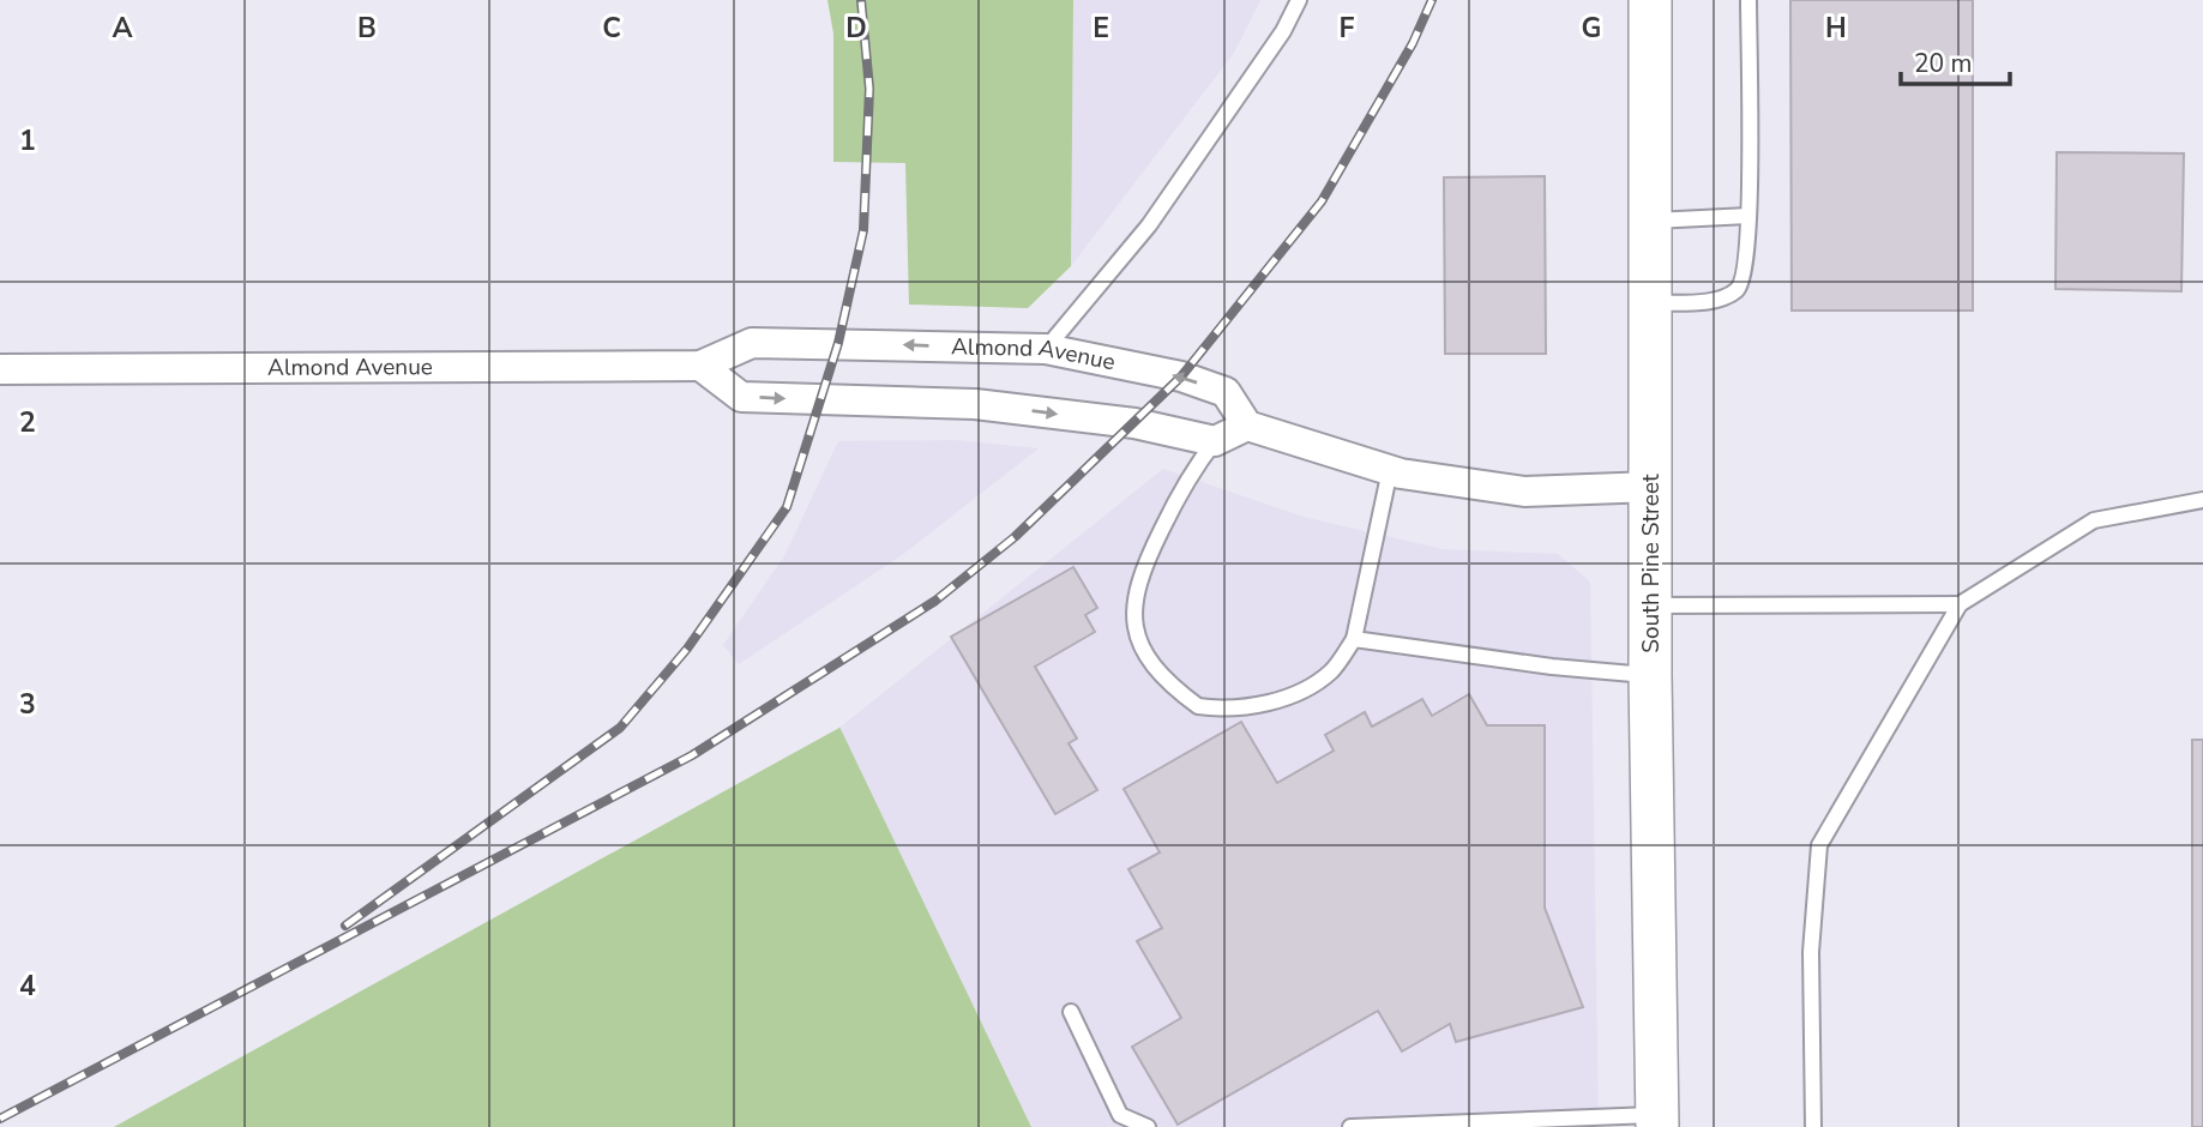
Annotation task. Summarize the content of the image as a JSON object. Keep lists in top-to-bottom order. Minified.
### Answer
{"streets":{"main road":["South Pine Street"],"street":["Almond Avenue"]},"scale_bar":"20 m","grid":{"columns":["A","B","C","D","E","F","G","H"],"rows":["1","2","3","4"]}}
